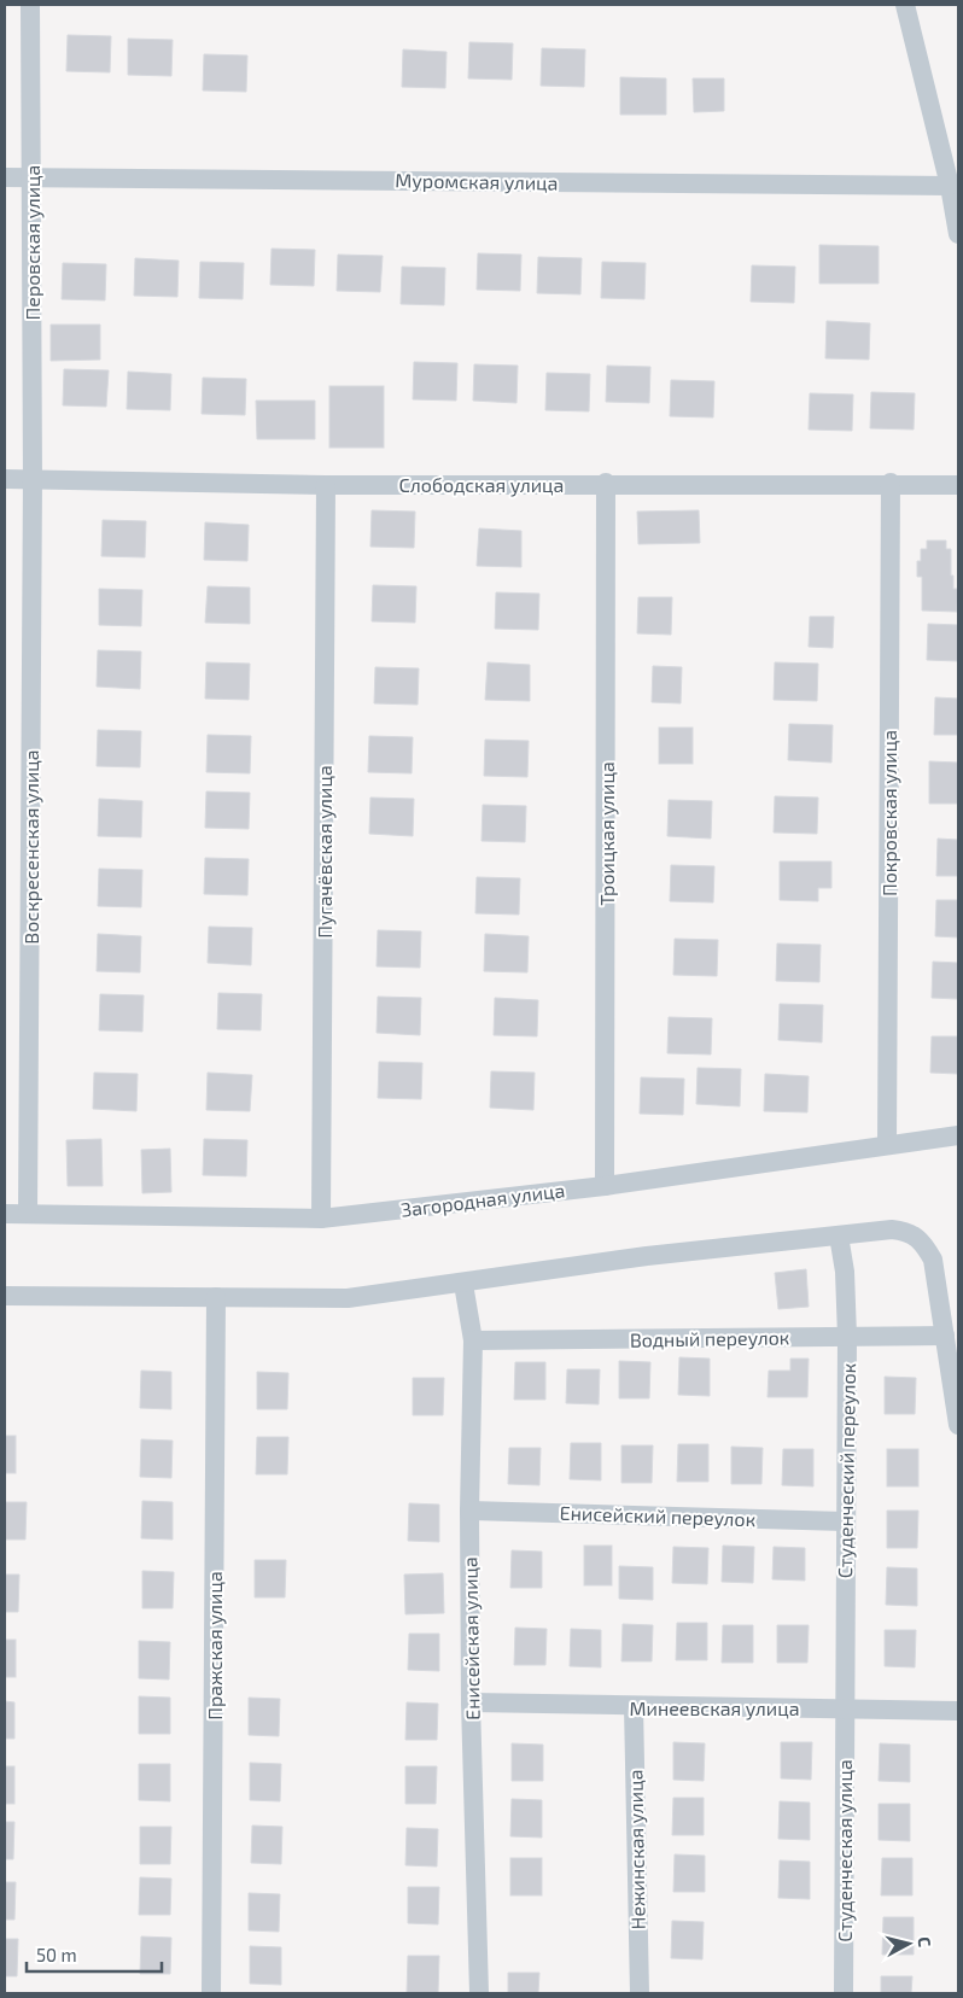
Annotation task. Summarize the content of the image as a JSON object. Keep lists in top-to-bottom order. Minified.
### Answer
{"streets":{"street":["Муромская улица","Перовская улица","Слободская улица","Покровская улица","Троицкая улица","Воскресенская улица","Пугачёвская улица","Загородная улица","Водный переулок","Студенческий переулок","Енисейский переулок","Енисейская улица","Пражская улица","Минеевская улица","Нежинская улица","Студенческая улица"]},"crossings":[["Муромская улица","Перовская улица"],["Перовская улица","Слободская улица"],["Перовская улица","Воскресенская улица"],["Слободская улица","Покровская улица"],["Слободская улица","Троицкая улица"],["Слободская улица","Воскресенская улица"],["Слободская улица","Пугачёвская улица"],["Покровская улица","Загородная улица"],["Троицкая улица","Загородная улица"],["Воскресенская улица","Загородная улица"],["Пугачёвская улица","Загородная улица"],["Водный переулок","Студенческий переулок"],["Водный переулок","Енисейская улица"],["Студенческий переулок","Енисейский переулок"],["Студенческий переулок","Минеевская улица"],["Студенческий переулок","Студенческая улица"],["Енисейский переулок","Енисейская улица"],["Енисейская улица","Минеевская улица"],["Минеевская улица","Нежинская улица"],["Минеевская улица","Студенческая улица"]],"scale_bar":"50 m","north":"right"}
